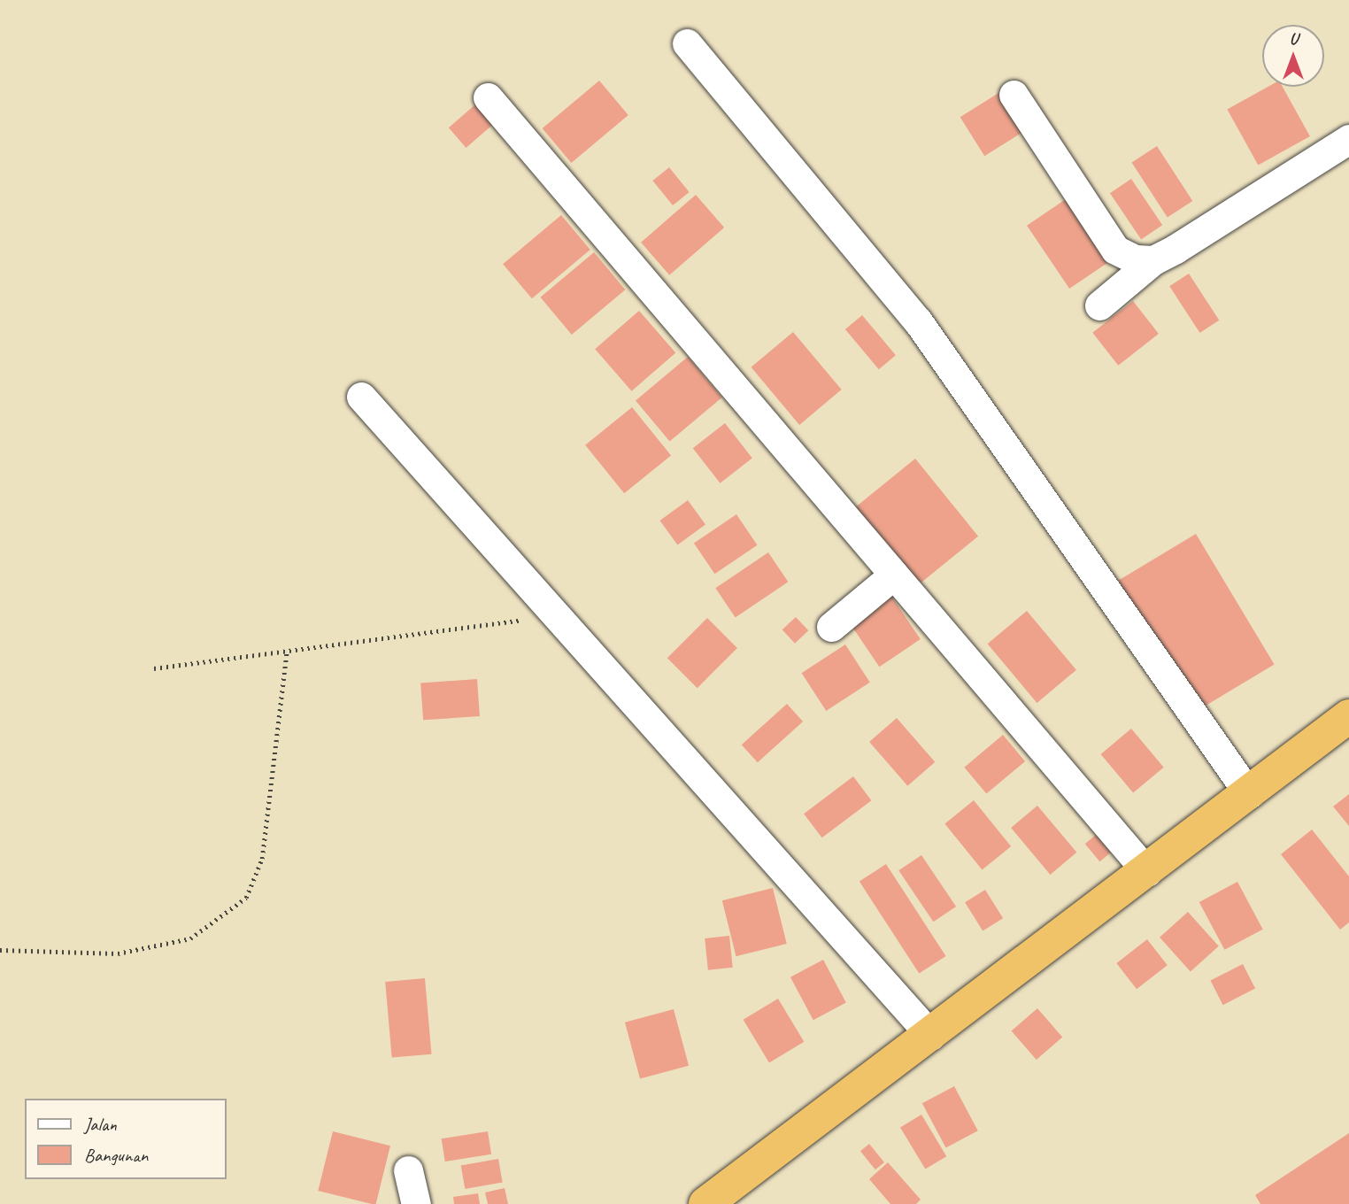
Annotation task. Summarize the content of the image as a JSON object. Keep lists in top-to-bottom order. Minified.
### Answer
{"legend":["Jalan","Bangunan"],"north":"top"}
